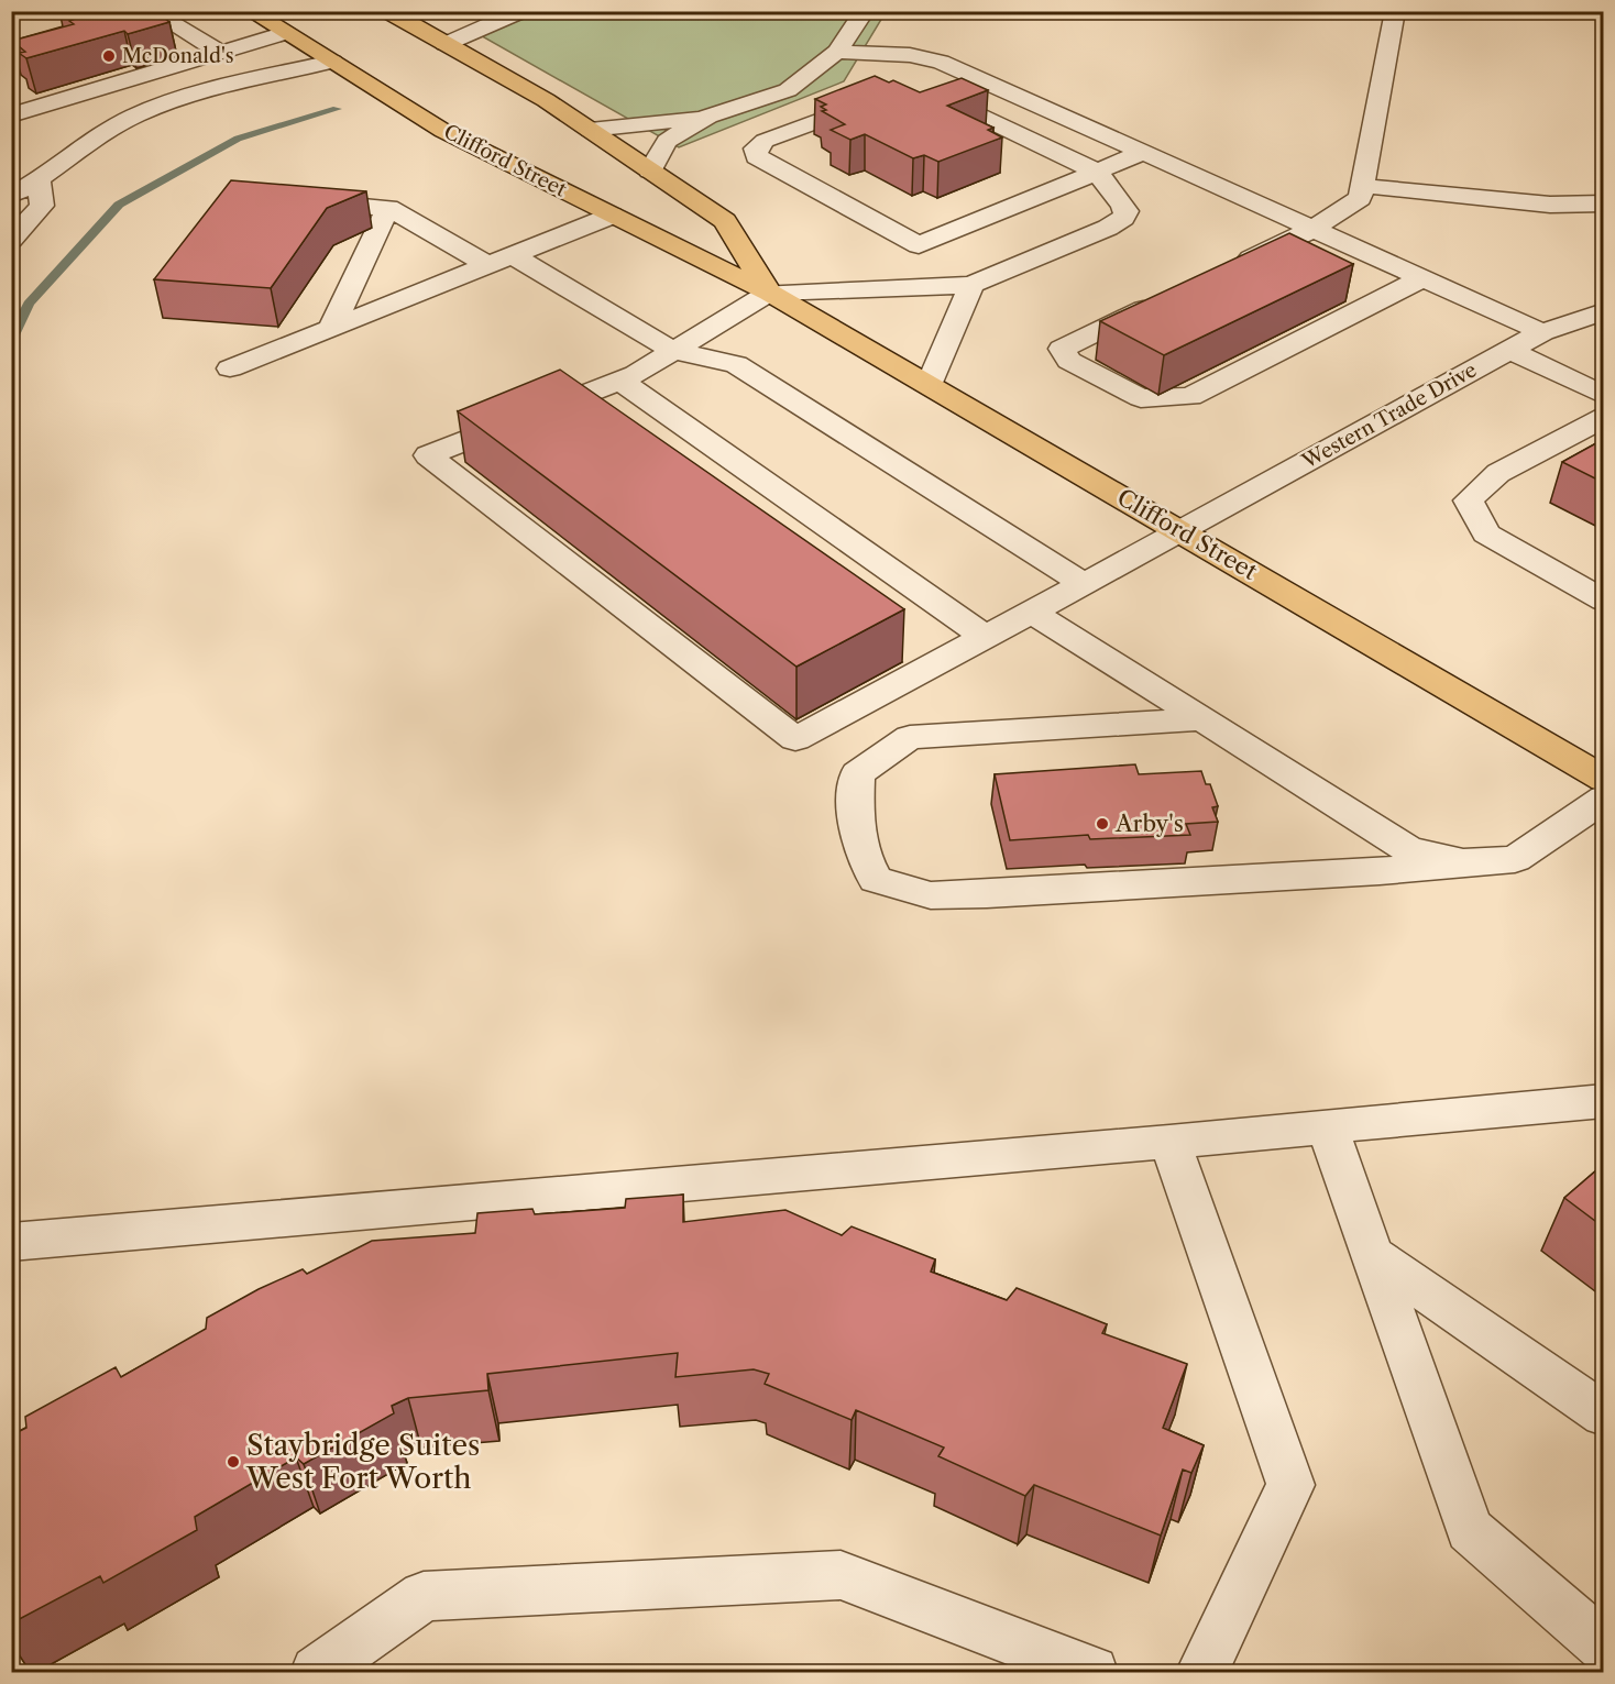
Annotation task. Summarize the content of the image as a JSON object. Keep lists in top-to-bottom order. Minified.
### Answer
{"streets":{"main road":["Clifford Street"],"street":["Western Trade Drive"]},"crossings":[["Clifford Street","Western Trade Drive"]],"places":["McDonald's","Arby's","Staybridge Suites West Fort Worth"]}
